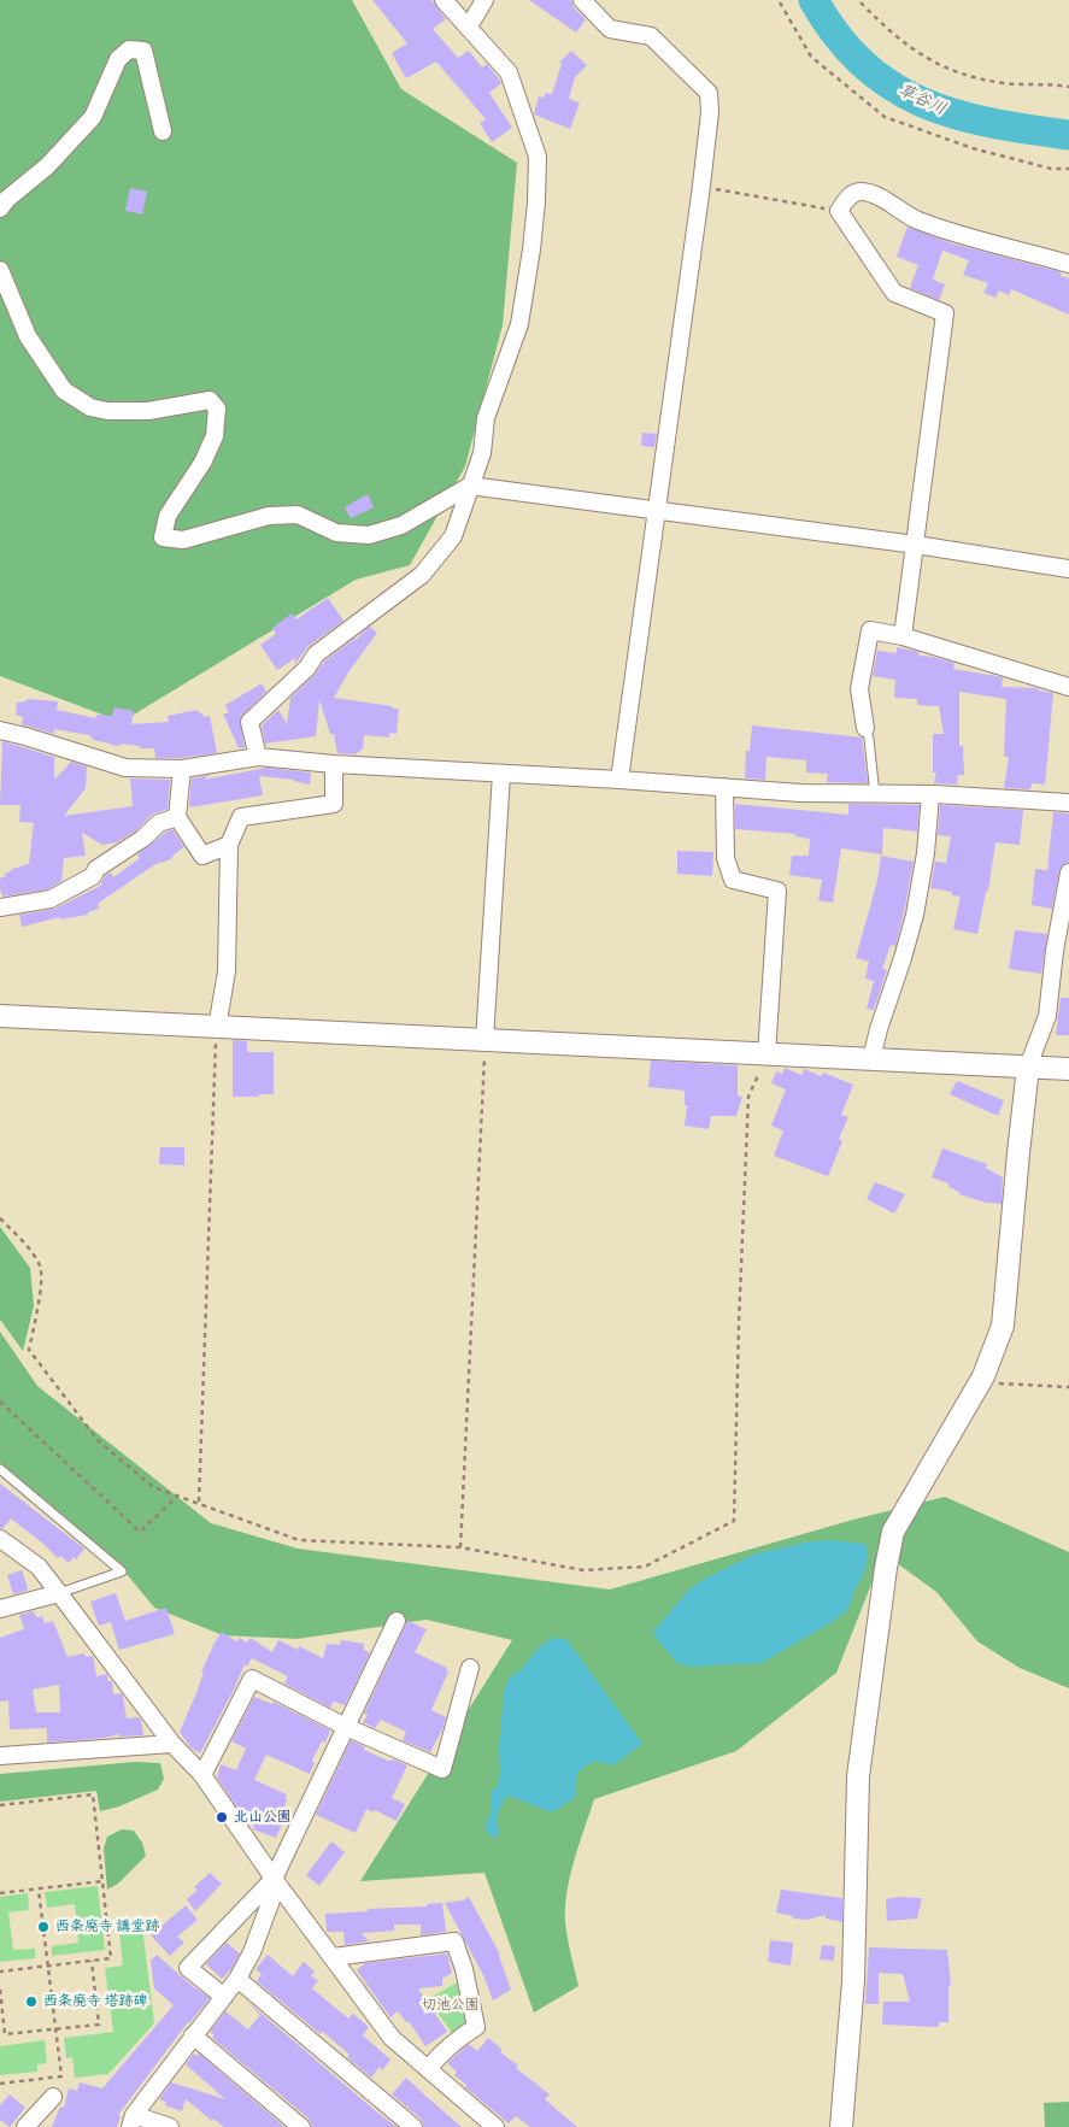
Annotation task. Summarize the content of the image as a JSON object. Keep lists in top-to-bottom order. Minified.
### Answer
{"water":["草谷川"],"parks":["切池公園"],"places":["北山公園","西条廃寺 講堂跡","西条廃寺 塔跡碑"]}
